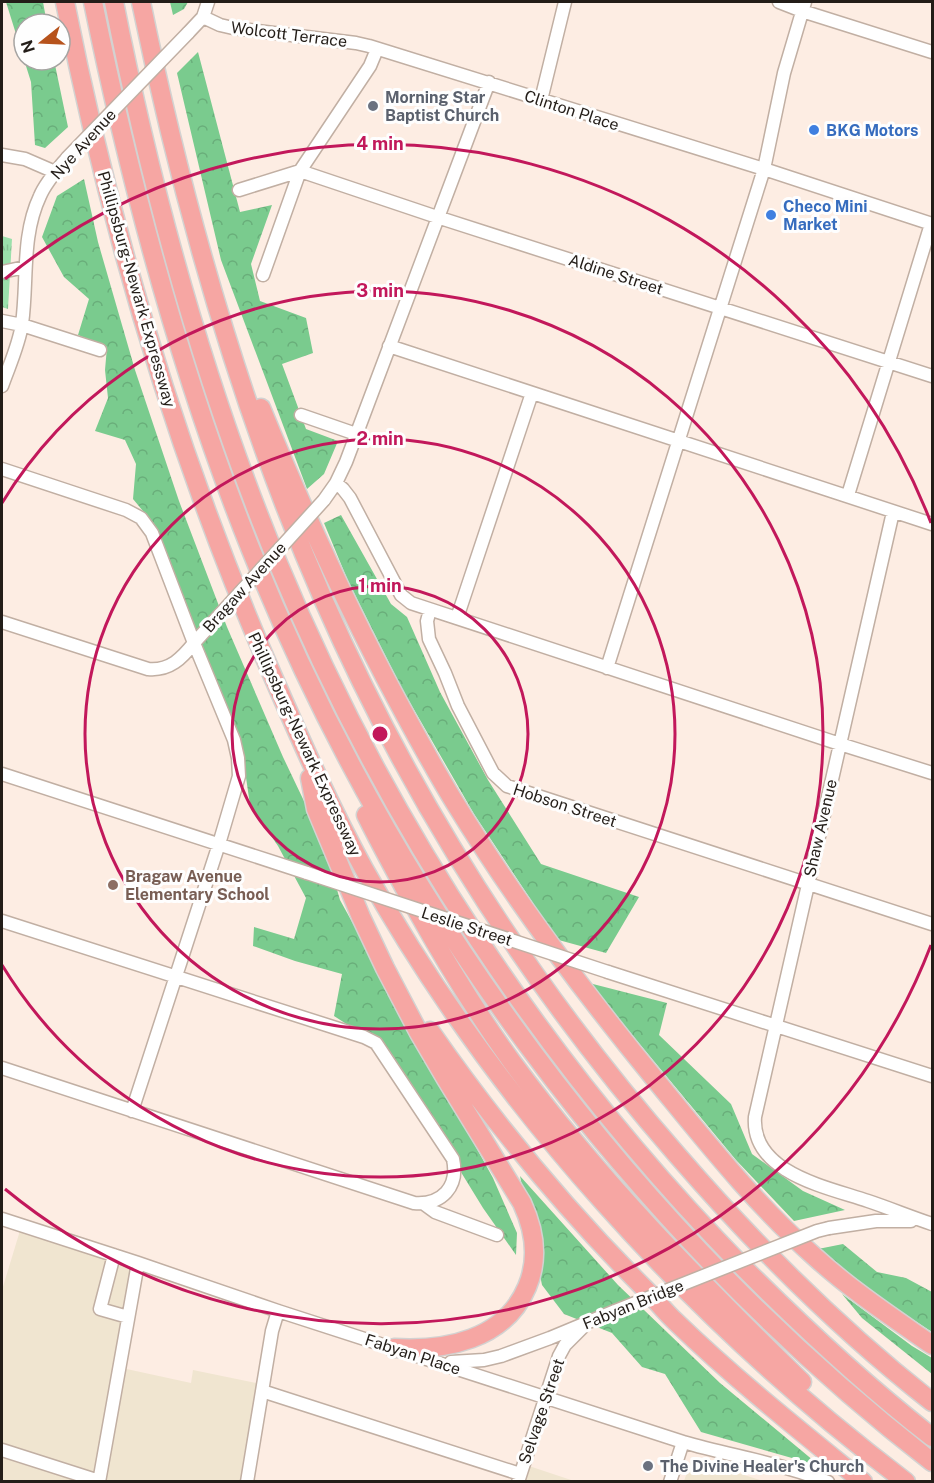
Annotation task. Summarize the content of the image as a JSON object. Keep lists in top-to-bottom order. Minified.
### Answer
{"streets":{"highway":["Phillipsburg-Newark Expressway"],"street":["Wolcott Terrace","Clinton Place","Nye Avenue","Aldine Street","Bragaw Avenue","Hobson Street","Shaw Avenue","Leslie Street","Fabyan Bridge","Fabyan Place","Selvage Street"]},"crossings":[["Wolcott Terrace","Clinton Place"],["Wolcott Terrace","Nye Avenue"],["Clinton Place","Bragaw Avenue"],["Aldine Street","Bragaw Avenue"],["Bragaw Avenue","Leslie Street"],["Hobson Street","Shaw Avenue"],["Shaw Avenue","Leslie Street"],["Shaw Avenue","Fabyan Bridge"],["Fabyan Bridge","Fabyan Place"],["Fabyan Bridge","Selvage Street"],["Fabyan Place","Selvage Street"]],"places":["Morning Star Baptist Church","BKG Motors","Checo Mini Market","Bragaw Avenue Elementary School","The Divine Healer's Church"],"north":"left","rings":["4 min","3 min","2 min","1 min"]}
